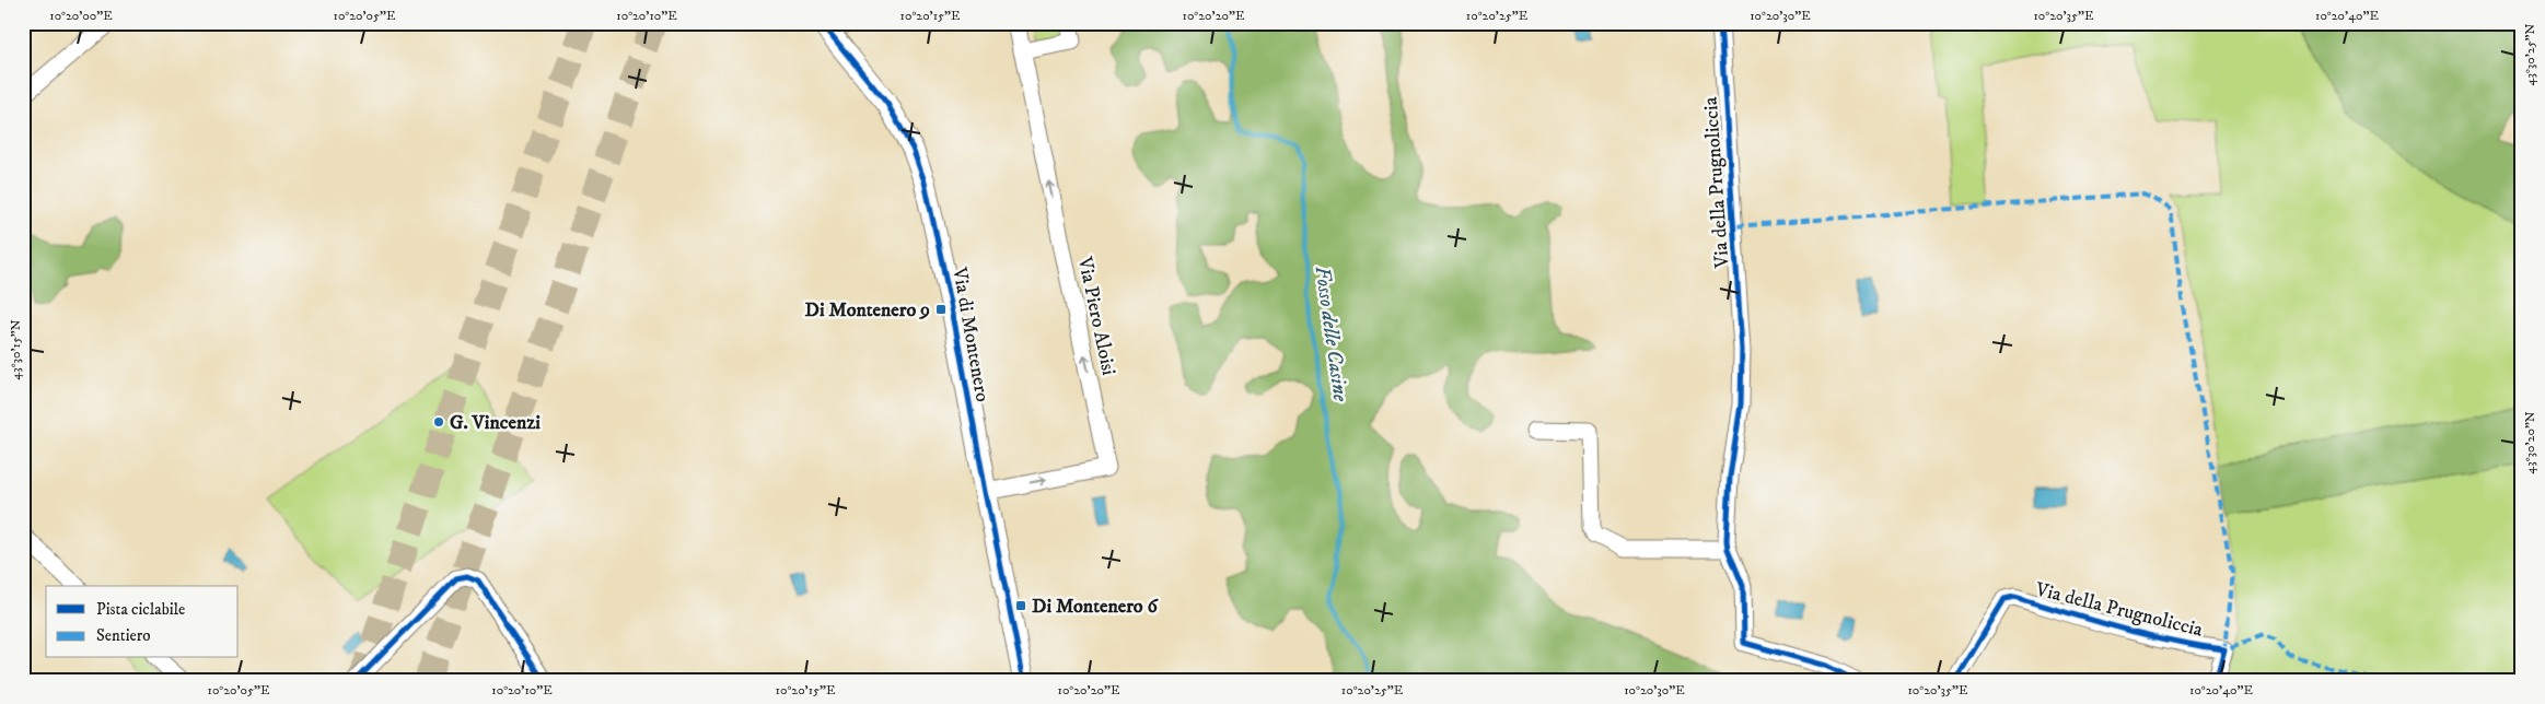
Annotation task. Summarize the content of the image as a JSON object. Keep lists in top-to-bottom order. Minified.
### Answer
{"streets":{"street":["Via della Prugnoliccia","Via Piero Aloisi","Via di Montenero"]},"crossings":[["Via Piero Aloisi","Via di Montenero"]],"one_way":["Via Piero Aloisi"],"water":["Fosso delle Casine"],"places":{"transit":["Di Montenero 9","Di Montenero 6"],"other":["G. Vincenzi"]},"legend":["Pista ciclabile","Sentiero"],"coordinates":["10°20'00\"E","10°20'05\"E","10°20'10\"E","10°20'15\"E","10°20'20\"E","10°20'25\"E","10°20'30\"E","10°20'35\"E","10°20'40\"E","43°30'25\"N","43°30'15\"N","43°30'20\"N"]}
